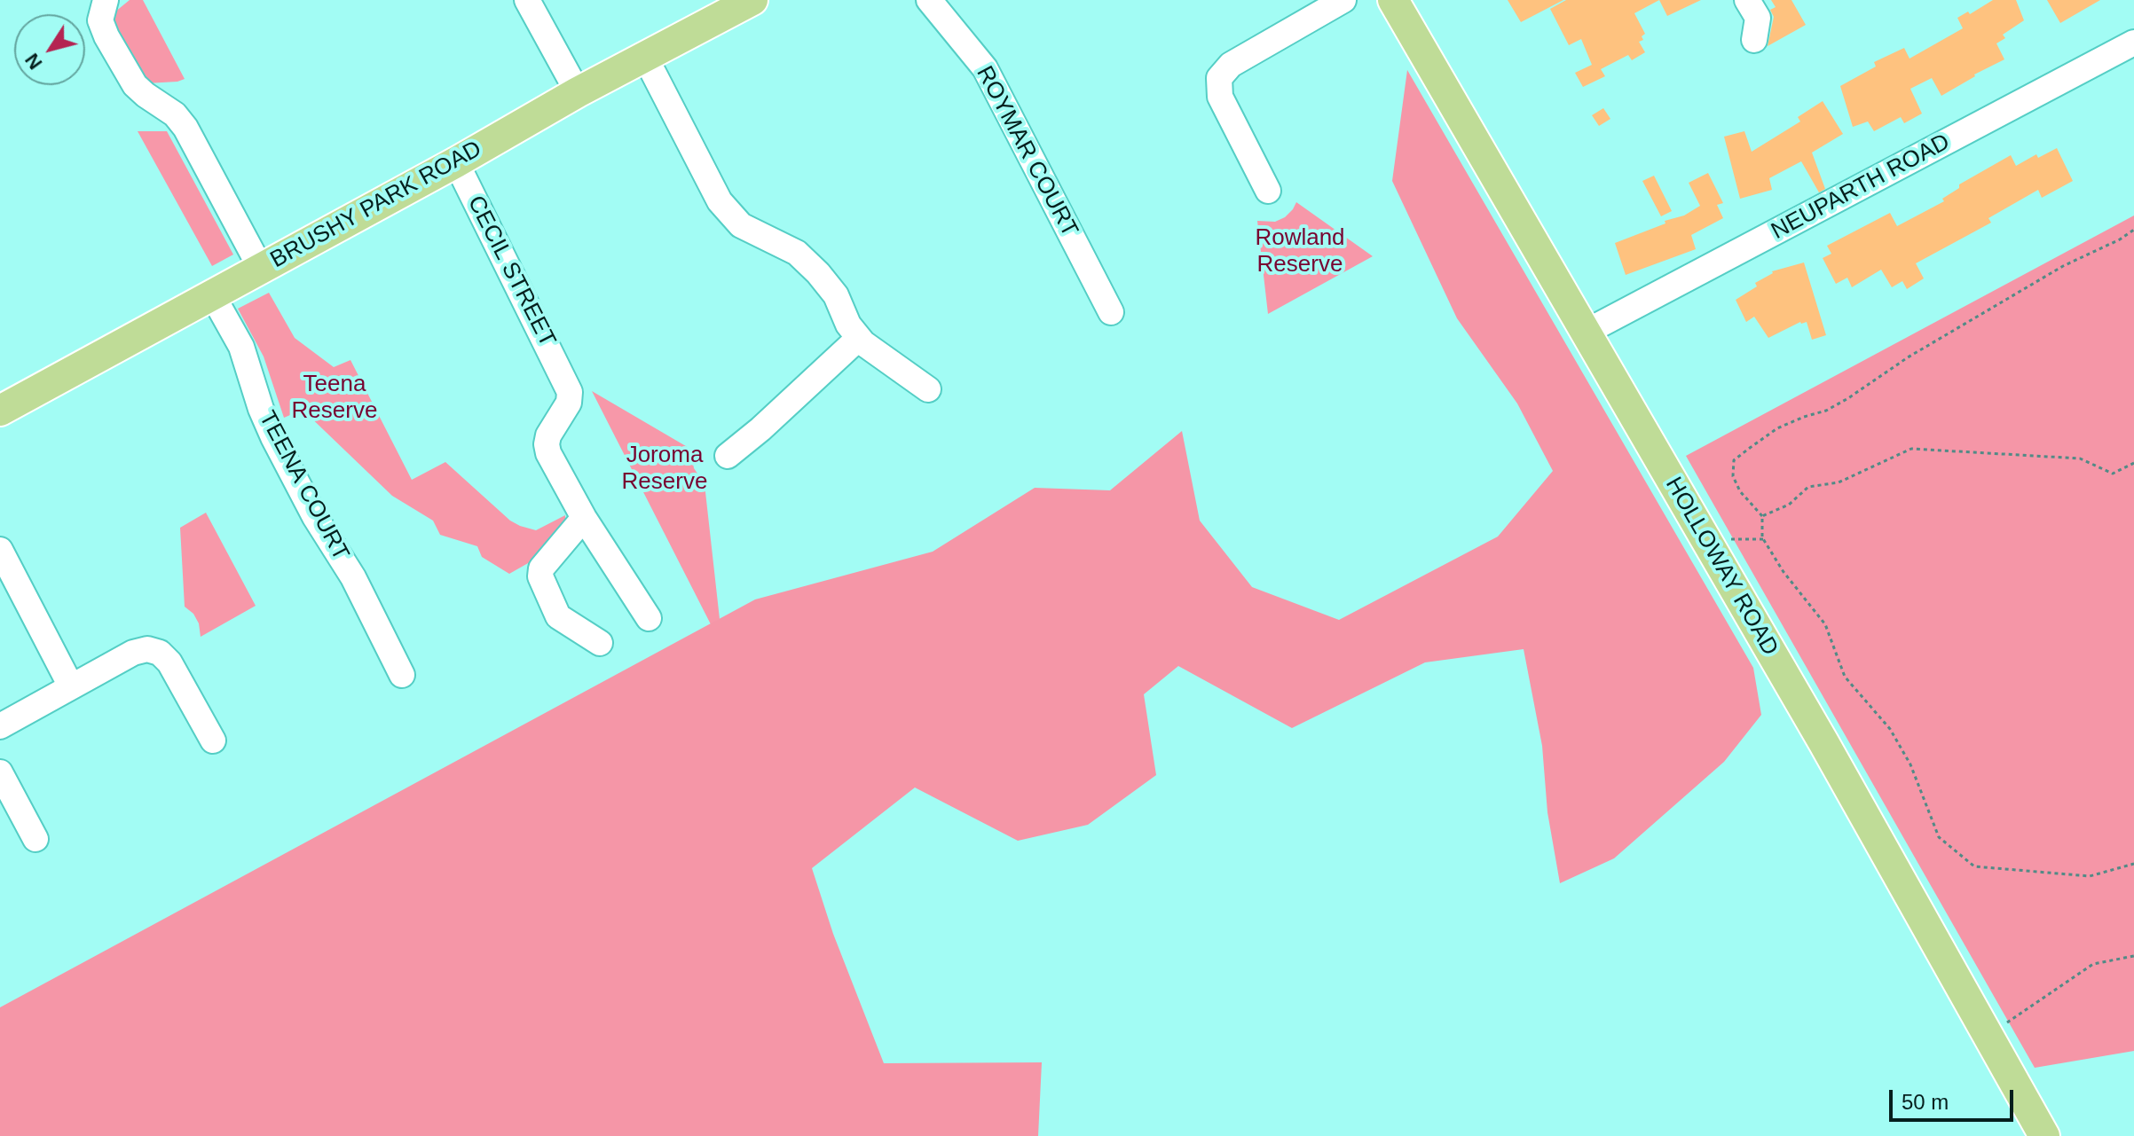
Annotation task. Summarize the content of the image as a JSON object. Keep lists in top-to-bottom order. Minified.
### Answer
{"streets":{"main road":["BRUSHY PARK ROAD","HOLLOWAY ROAD"],"street":["ROYMAR COURT","NEUPARTH ROAD","CECIL STREET","TEENA COURT"]},"crossings":[["NEUPARTH ROAD","HOLLOWAY ROAD"],["BRUSHY PARK ROAD","CECIL STREET"],["BRUSHY PARK ROAD","TEENA COURT"]],"parks":["Rowland Reserve","Teena Reserve","Joroma Reserve"],"scale_bar":"50 m","north":"bottom left"}
